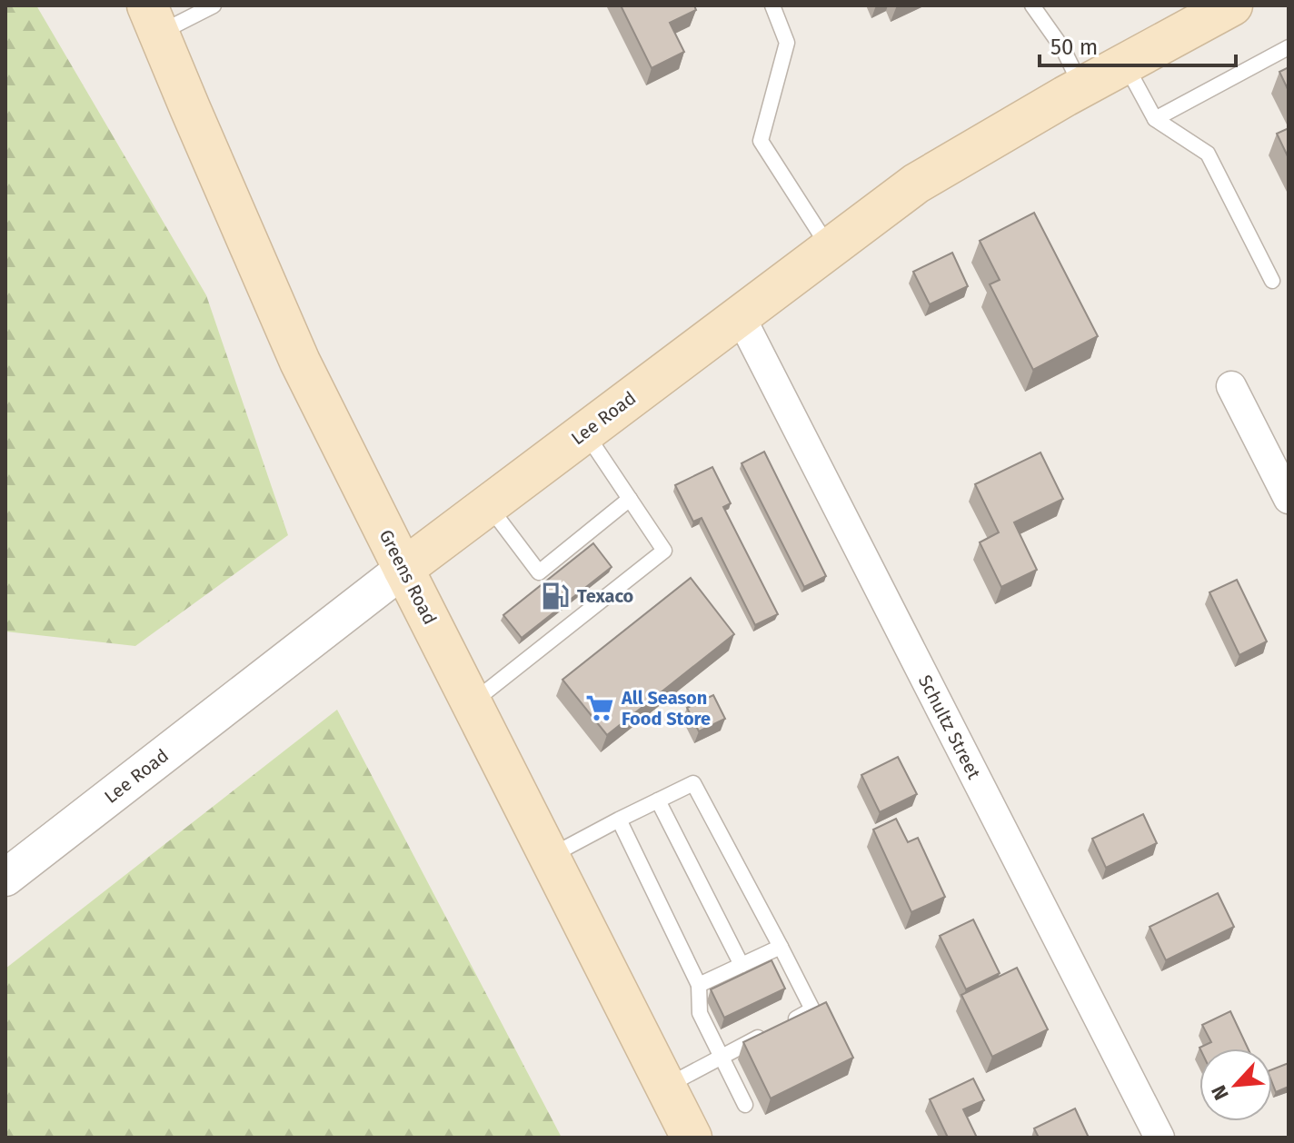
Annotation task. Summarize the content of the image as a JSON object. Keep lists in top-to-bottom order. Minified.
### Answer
{"streets":{"main road":["Lee Road","Greens Road"],"street":["Schultz Street"]},"crossings":[["Lee Road","Greens Road"],["Lee Road","Schultz Street"]],"places":{"fuel station":["Texaco"],"supermarket":["All Season Food Store"]},"scale_bar":"50 m","north":"bottom left"}
